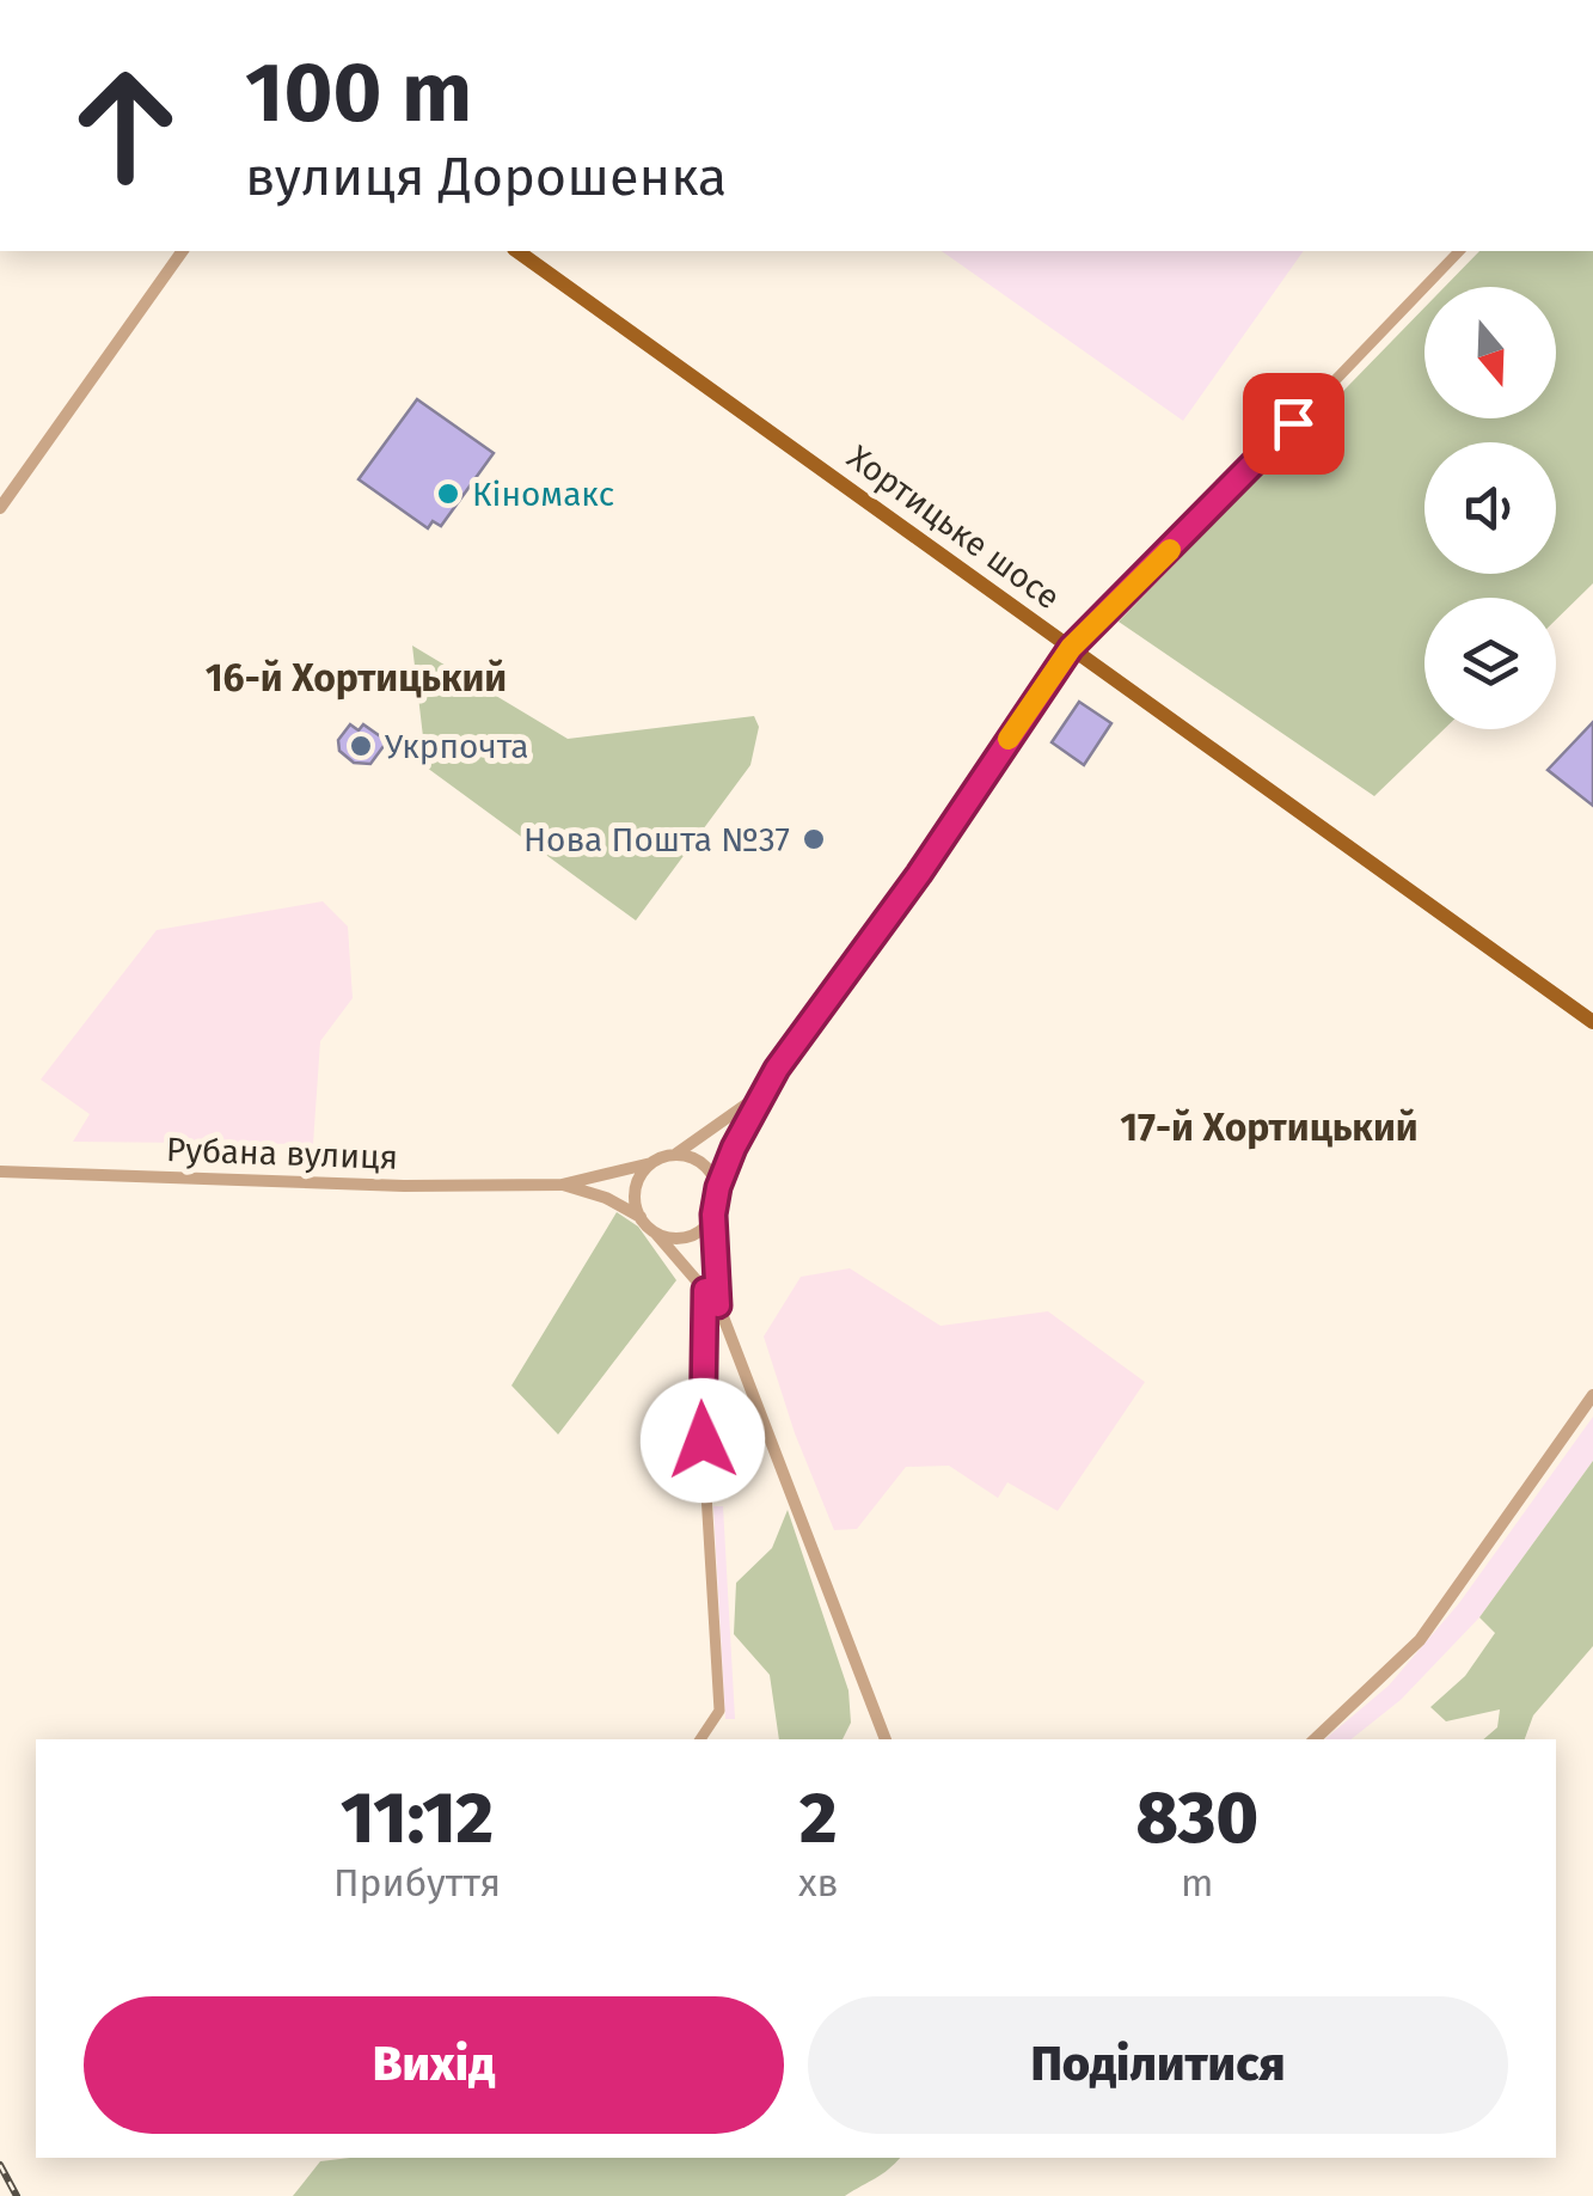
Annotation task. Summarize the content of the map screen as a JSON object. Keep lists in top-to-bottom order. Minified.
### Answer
{"streets":{"main road":["Хортицьке шосе"],"street":["Рубана вулиця"]},"districts":["16-й Хортицький","17-й Хортицький"],"places":["Кіномакс","Укрпочта","Нова Пошта №37"],"north":"bottom","page":{"turn":["100 m","вулиця Дорошенка"],"eta":["11:12","Прибуття","2","хв","830","m"],"buttons":["Вихід","Поділитися"]}}
